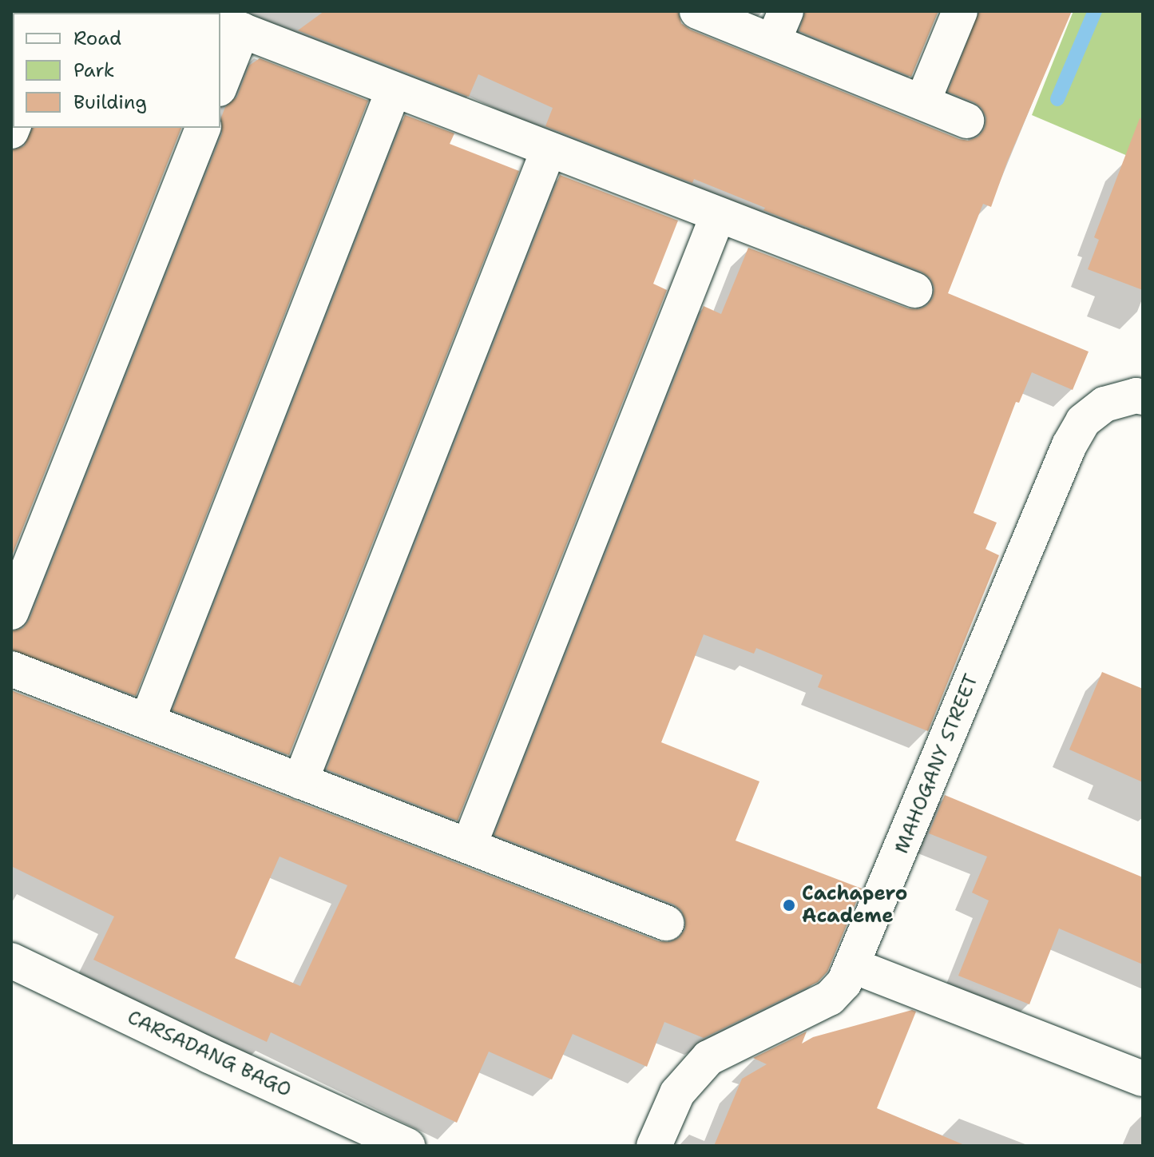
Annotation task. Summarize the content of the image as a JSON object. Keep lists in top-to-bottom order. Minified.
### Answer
{"streets":{"street":["MAHOGANY STREET","CARSADANG BAGO"]},"places":["Cachapero Academe"],"legend":["Road","Park","Building"]}
